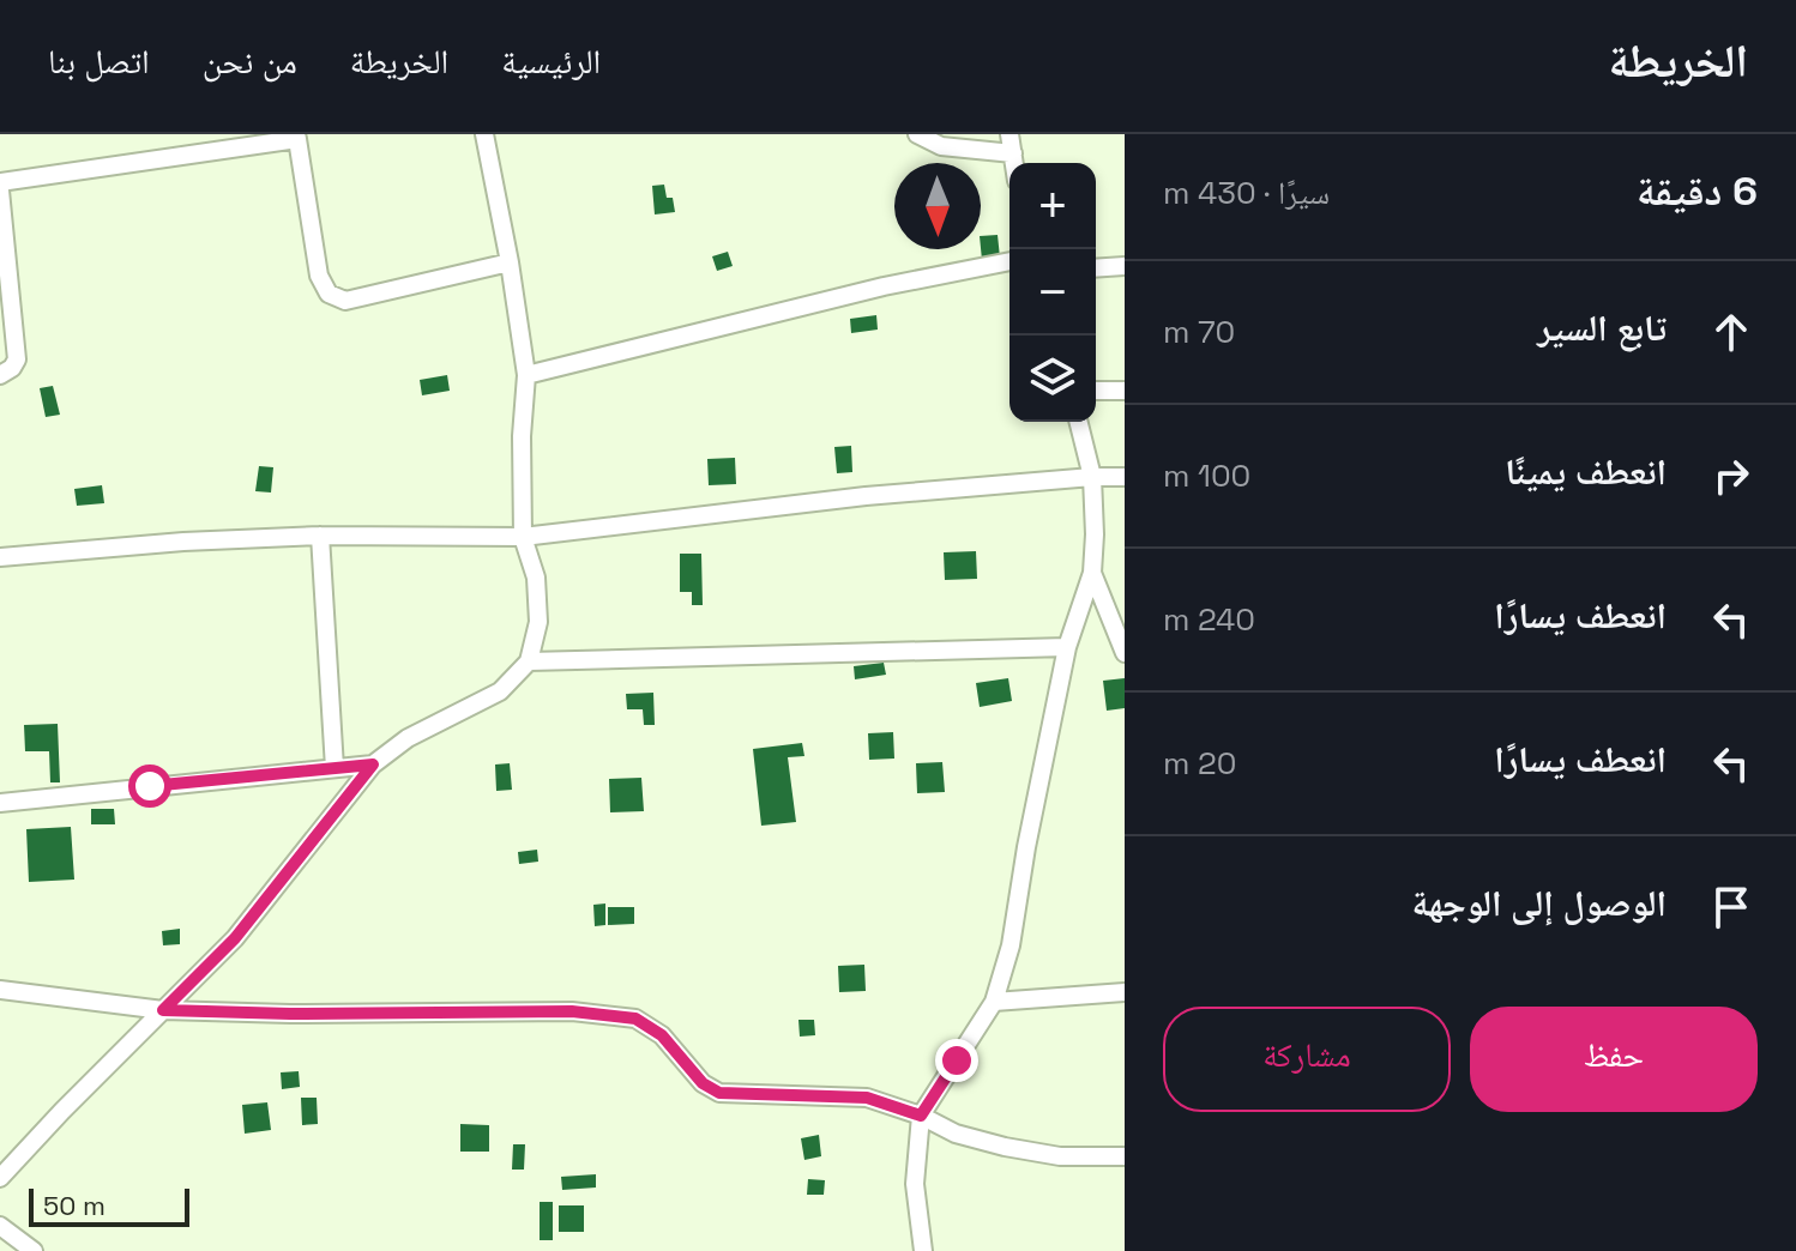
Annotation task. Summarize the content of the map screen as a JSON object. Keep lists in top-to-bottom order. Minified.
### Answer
{"scale_bar":"50 m","north":"bottom","page":{"header":"الخريطة","nav":["الرئيسية","الخريطة","من نحن","اتصل بنا"],"heading":["6 دقيقة","سيرًا · 430 m"],"map_buttons":["+","−"],"list":[["تابع السير","70 m"],["انعطف يمينًا","100 m"],["انعطف يسارًا","240 m"],["انعطف يسارًا","20 m"],"الوصول إلى الوجهة"],"buttons":["حفظ","مشاركة"],"scale":"50 m"}}
